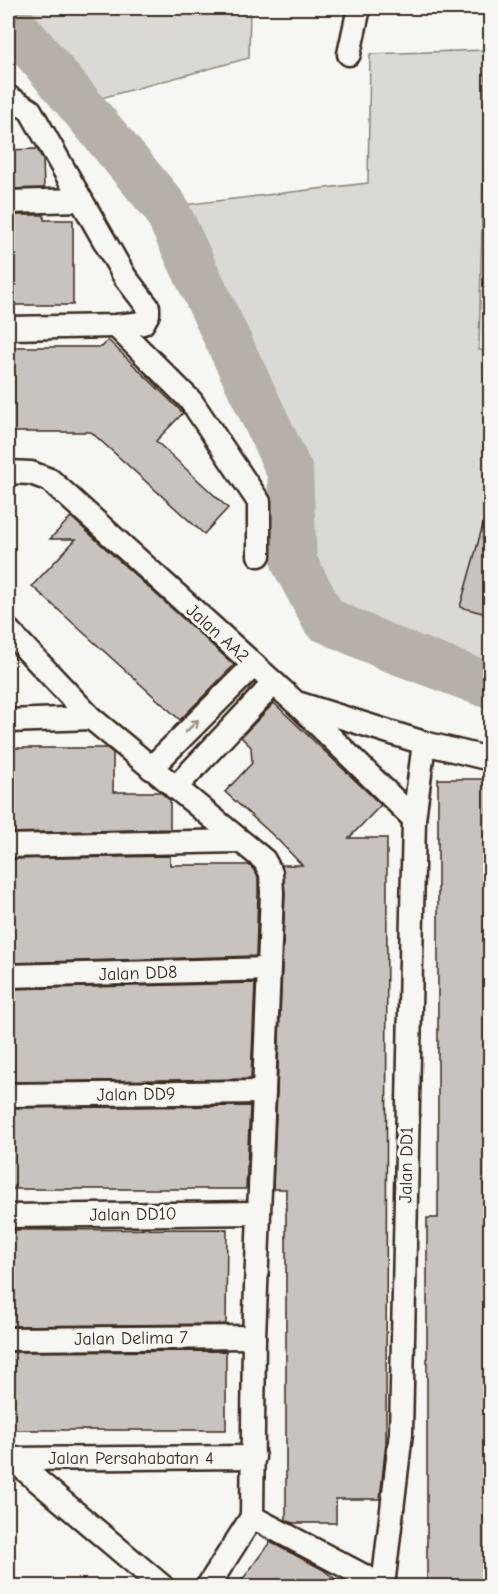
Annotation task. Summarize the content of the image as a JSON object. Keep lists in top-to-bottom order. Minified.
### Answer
{"streets":{"street":["Jalan AA2","Jalan DD8","Jalan DD9","Jalan DD1","Jalan DD10","Jalan Delima 7","Jalan Persahabatan 4"]},"crossings":[["Jalan AA2","Jalan DD1"]]}
